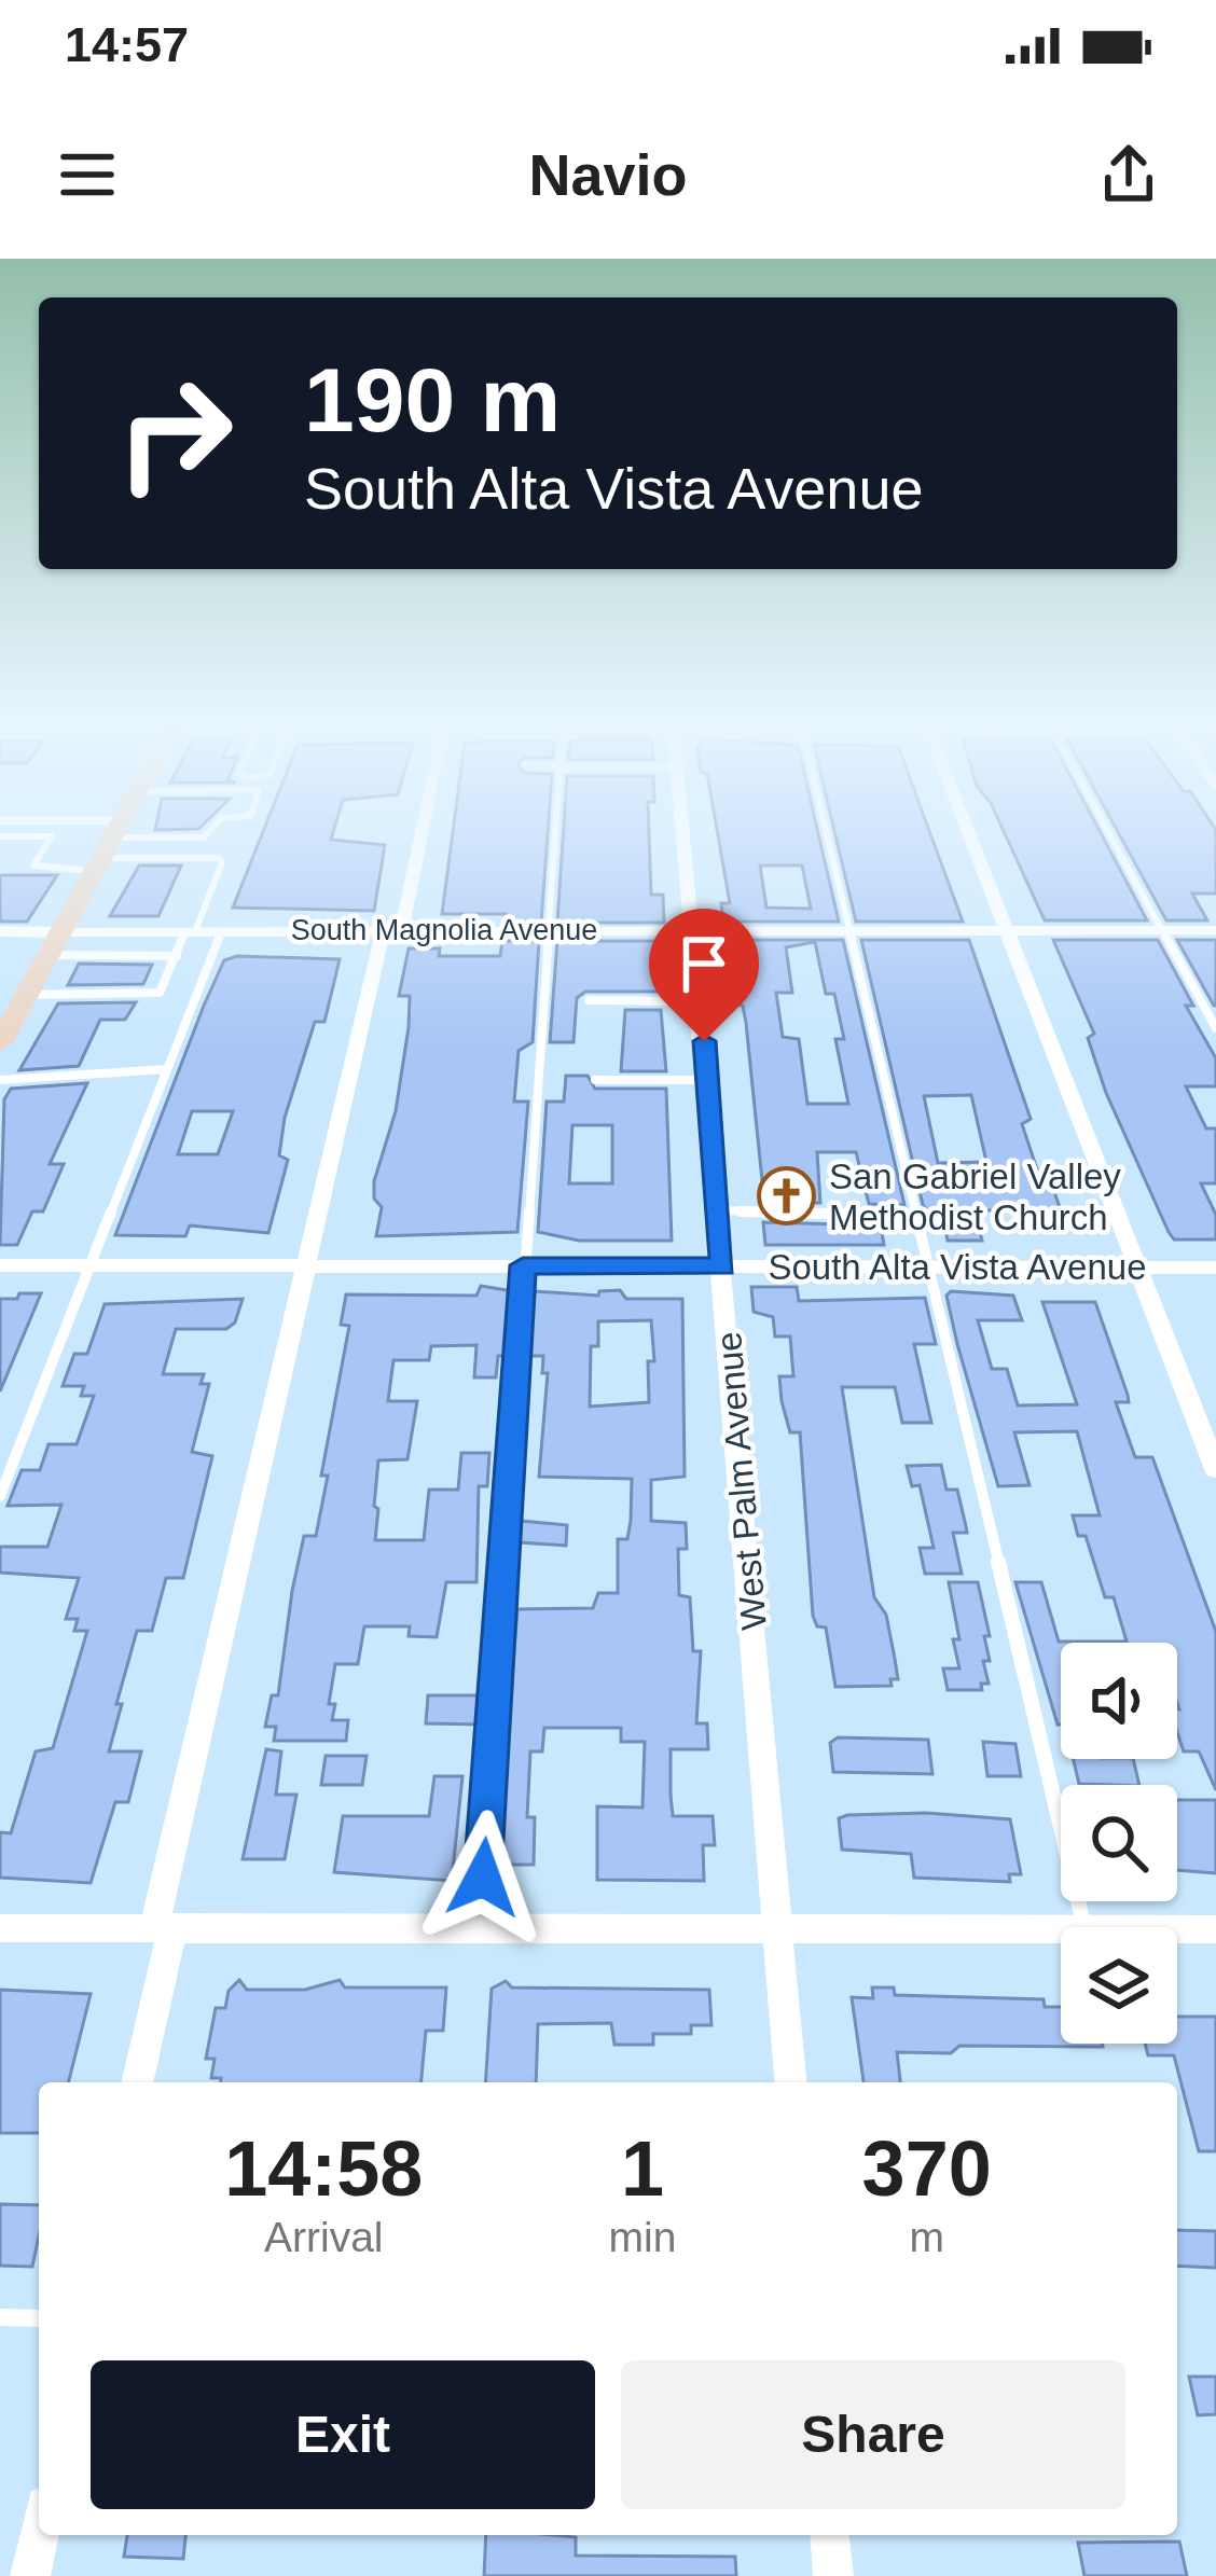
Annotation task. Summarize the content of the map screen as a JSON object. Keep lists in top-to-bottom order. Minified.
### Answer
{"streets":{"street":["South Magnolia Avenue","South Alta Vista Avenue","West Palm Avenue"]},"crossings":[["South Magnolia Avenue","West Palm Avenue"],["South Alta Vista Avenue","West Palm Avenue"]],"places":{"church":["San Gabriel Valley Methodist Church"]},"page":{"status":"14:57","header":"Navio","turn":["190 m","South Alta Vista Avenue"],"eta":["14:58","Arrival","1","min","370","m"],"buttons":["Exit","Share"]}}
